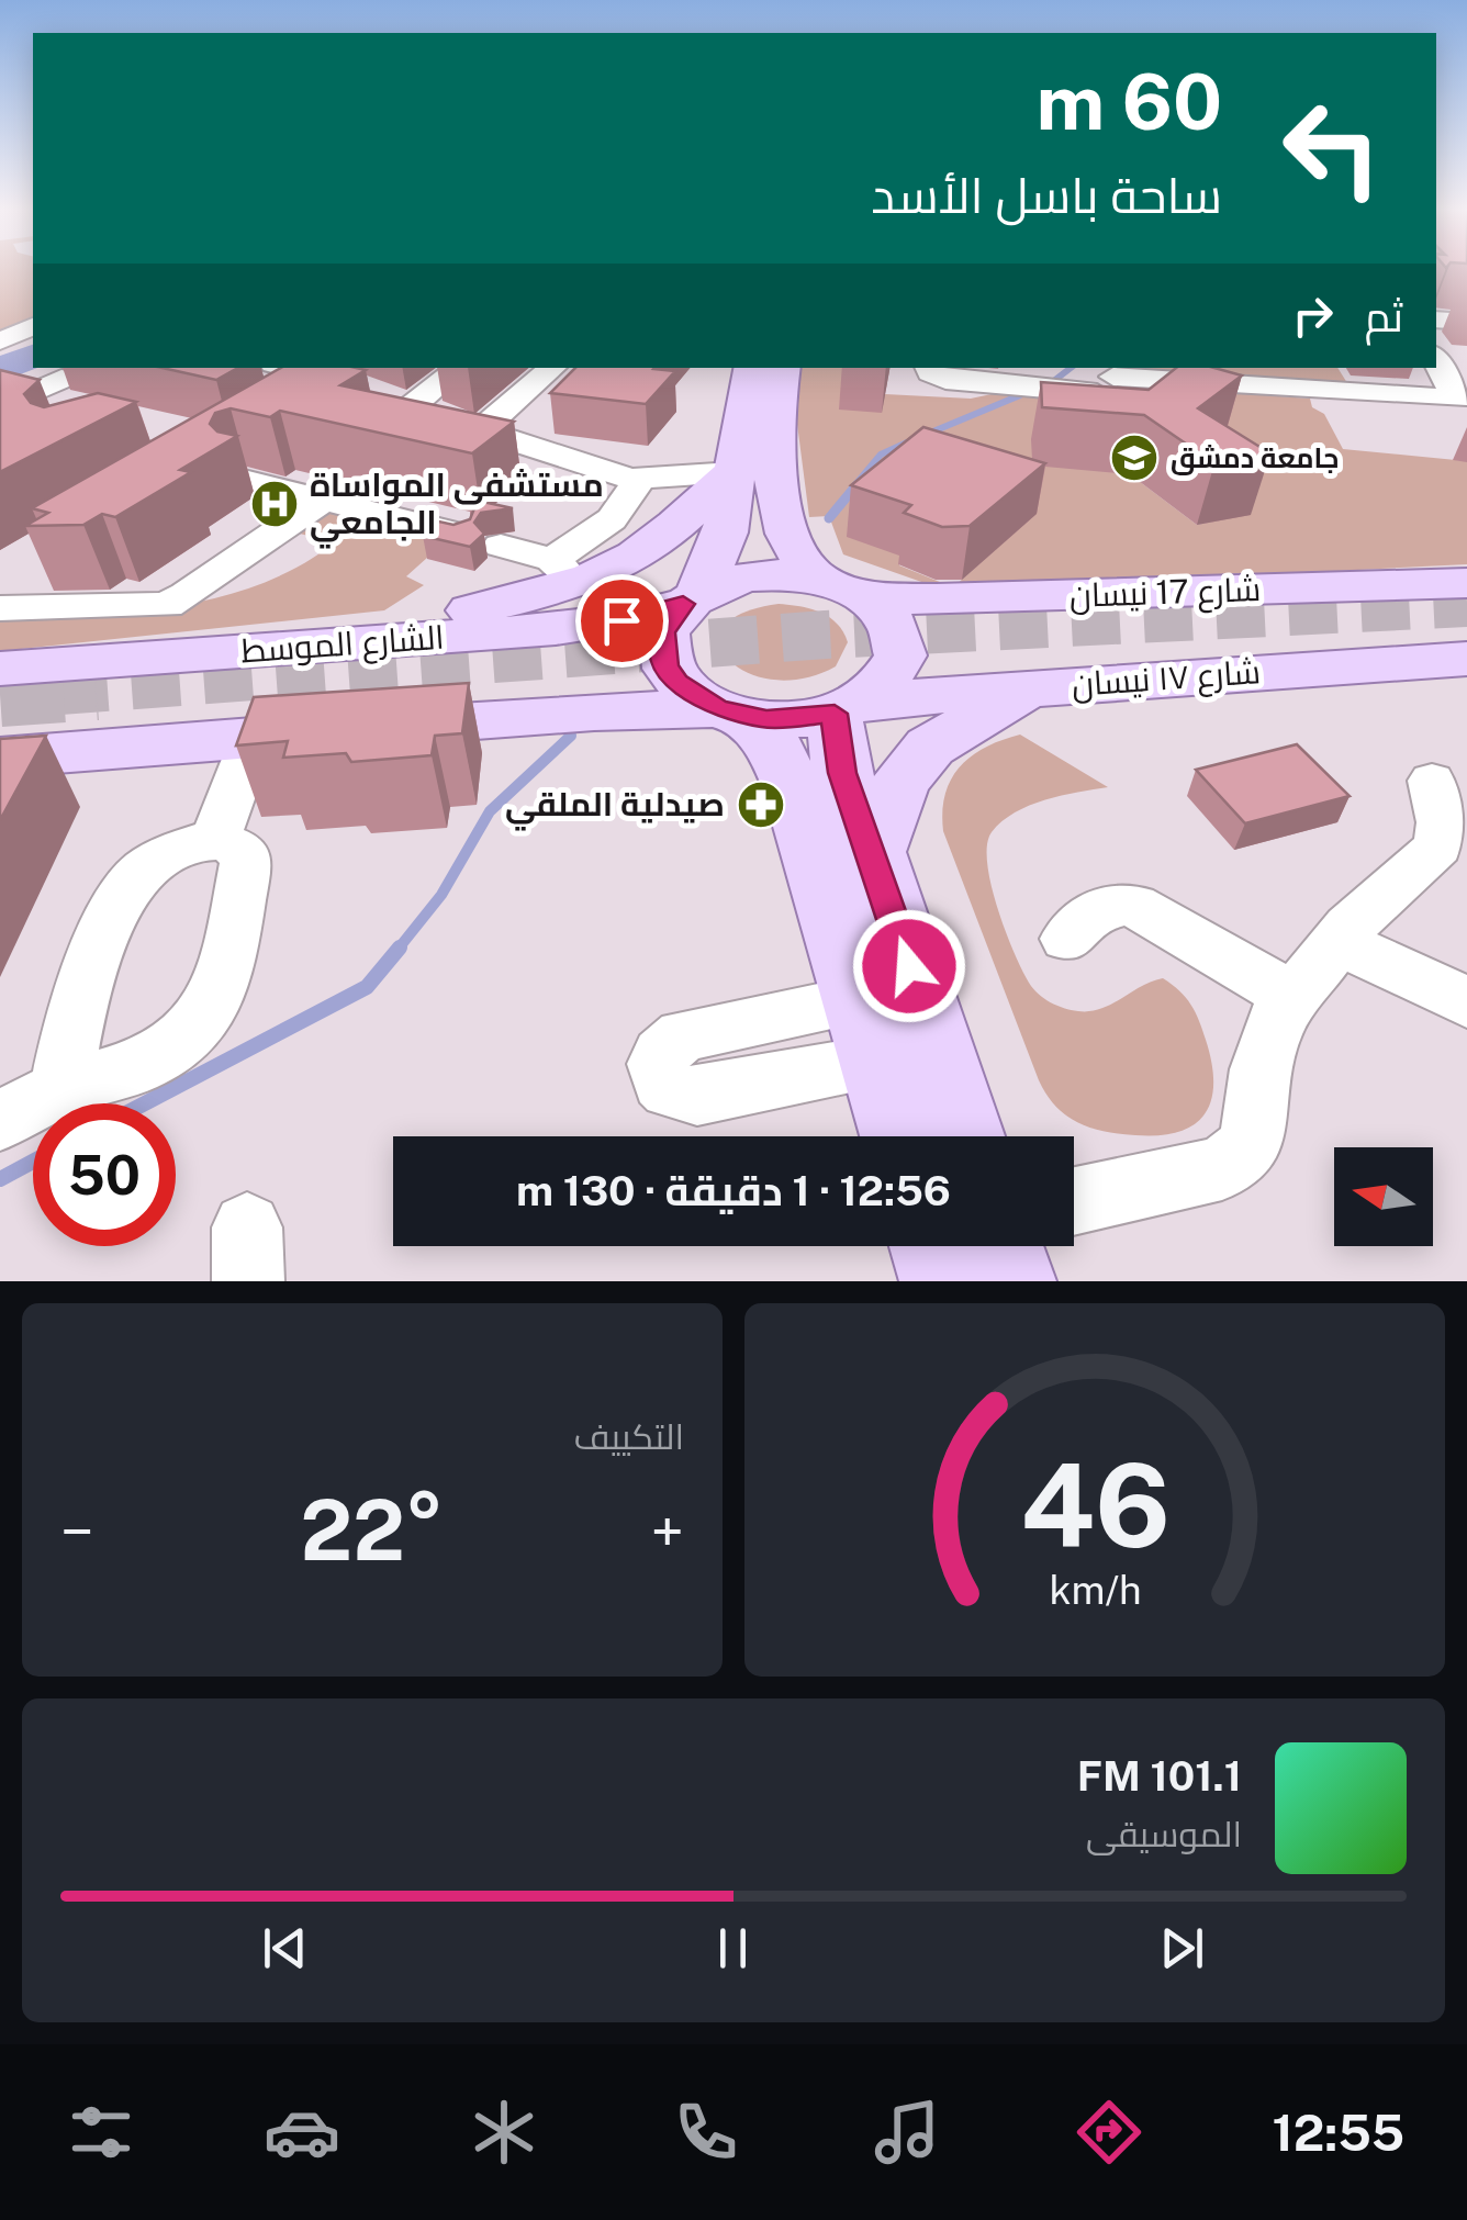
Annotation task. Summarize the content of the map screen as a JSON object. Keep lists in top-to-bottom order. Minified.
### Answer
{"streets":{"main road":["شارع 17 نيسان","الشارع الموسط","شارع ١٧ نيسان"]},"crossings":[["شارع 17 نيسان","الشارع الموسط"],["شارع 17 نيسان","شارع ١٧ نيسان"],["الشارع الموسط","شارع ١٧ نيسان"]],"places":{"school or university":["جامعة دمشق"],"hospital":["مستشفى المواساة الجامعي"],"pharmacy":["صيدلية الملقي"]},"north":"left","page":{"turn":["60 m","ساحة باسل الأسد"],"then":"ثم","limit":"50","trip":"12:56 · 1 دقيقة · 130 m","tile":"التكييف","heat":["−","22°","+"],"song":["101.1 FM","الموسيقى"],"tabs":"12:55","gauge":["46","km/h"]}}
